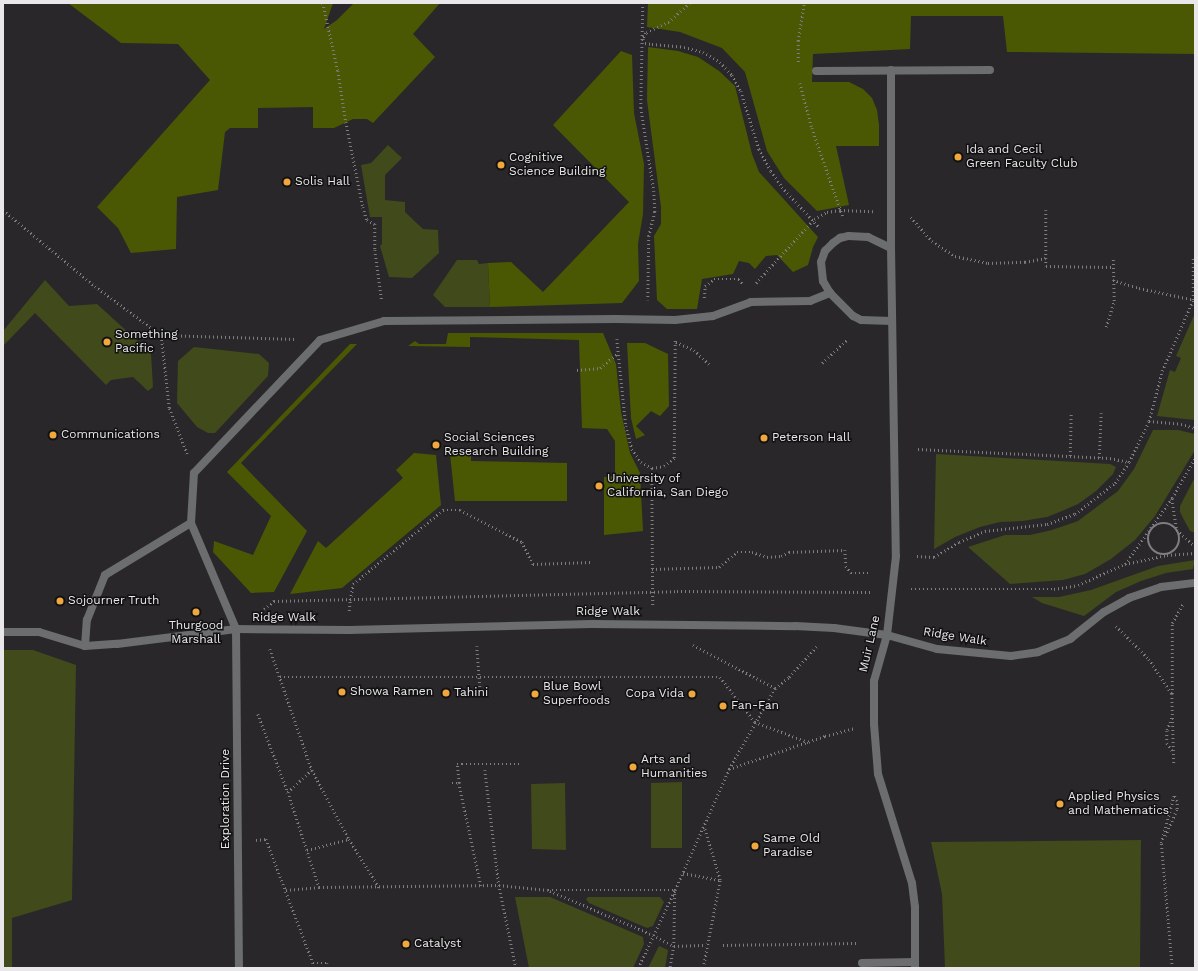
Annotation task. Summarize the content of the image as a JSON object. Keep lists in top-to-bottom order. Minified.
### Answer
{"streets":{"street":["Ridge Walk","Muir Lane","Exploration Drive"]},"crossings":[["Ridge Walk","Muir Lane"],["Ridge Walk","Exploration Drive"]],"places":["Ida and Cecil Green Faculty Club","Cognitive Science Building","Solis Hall","Something Pacific","Communications","Peterson Hall","Social Sciences Research Building","University of California, San Diego","Sojourner Truth","Thurgood Marshall","Showa Ramen","Tahini","Blue Bowl Superfoods","Copa Vida","Fan-Fan","Arts and Humanities","Applied Physics and Mathematics","Same Old Paradise","Catalyst"]}
